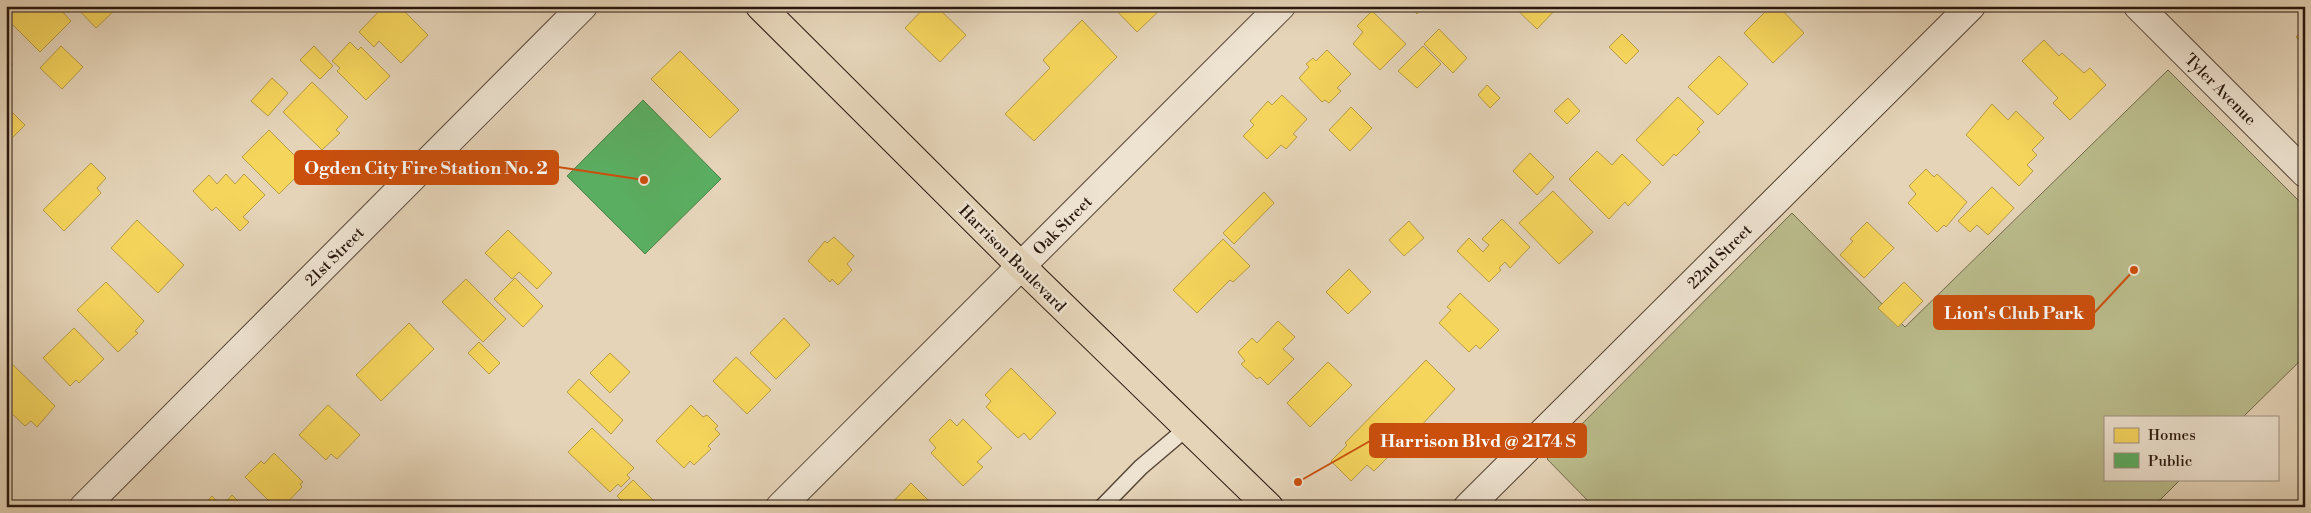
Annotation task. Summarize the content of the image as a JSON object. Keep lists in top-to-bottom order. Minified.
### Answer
{"streets":{"main road":["Harrison Boulevard"],"street":["Tyler Avenue","Oak Street","21st Street","22nd Street"]},"crossings":[["Oak Street","Harrison Boulevard"]],"places":["Ogden City Fire Station No. 2","Lion's Club Park","Harrison Blvd @ 2174 S"],"legend":["Homes","Public"]}
